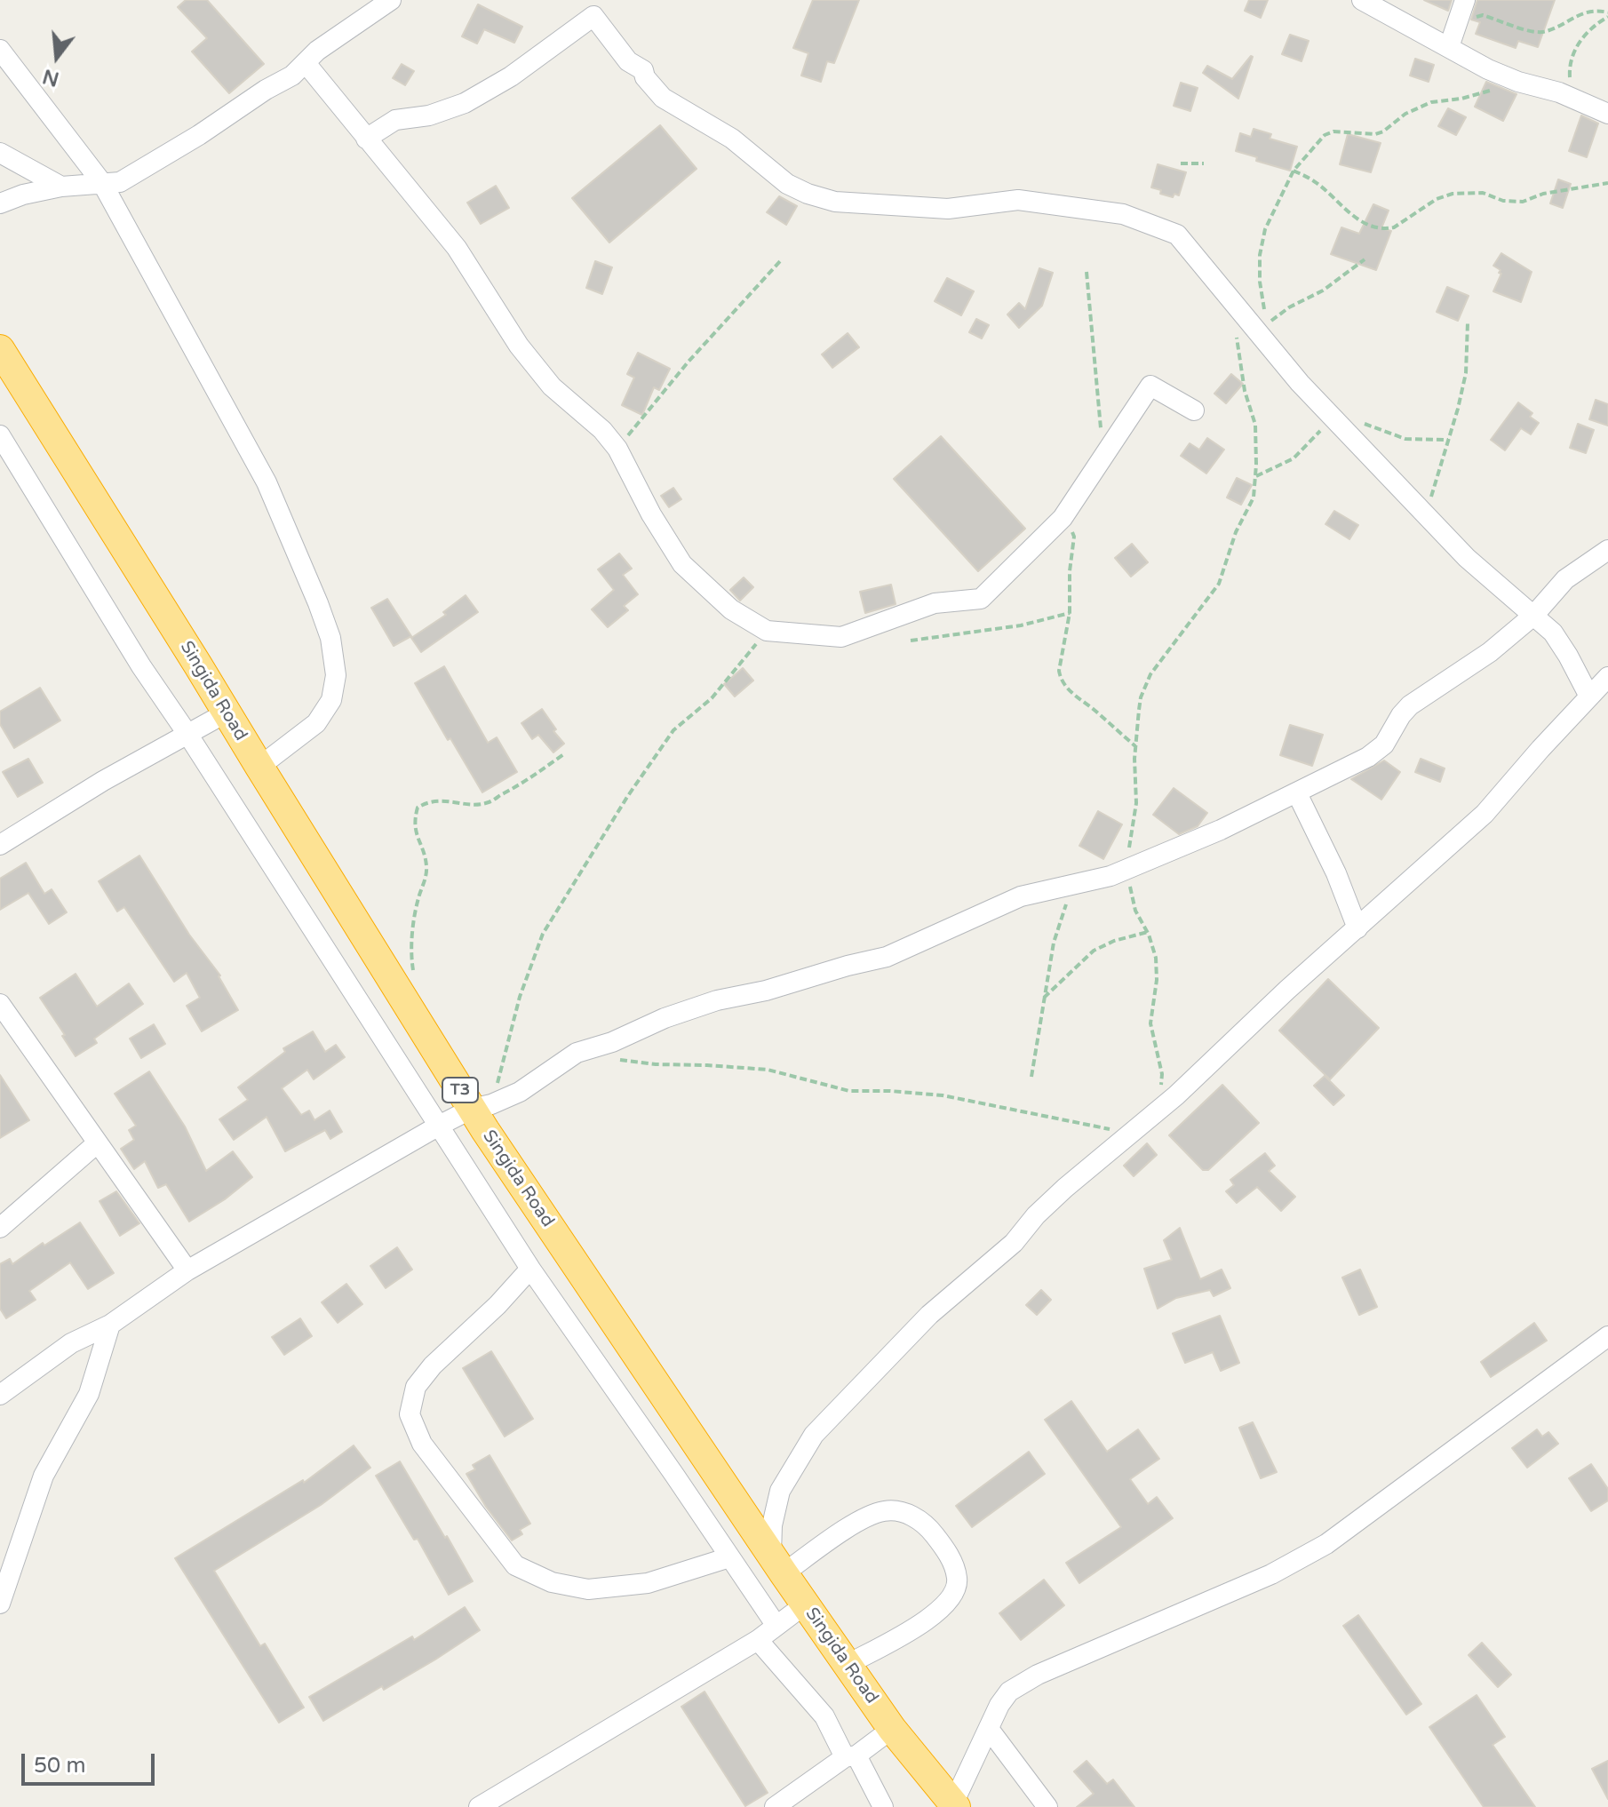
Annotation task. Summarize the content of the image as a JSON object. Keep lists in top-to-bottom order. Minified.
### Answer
{"streets":{"highway":["Singida Road","T3"]},"scale_bar":"50 m","north":"bottom"}
